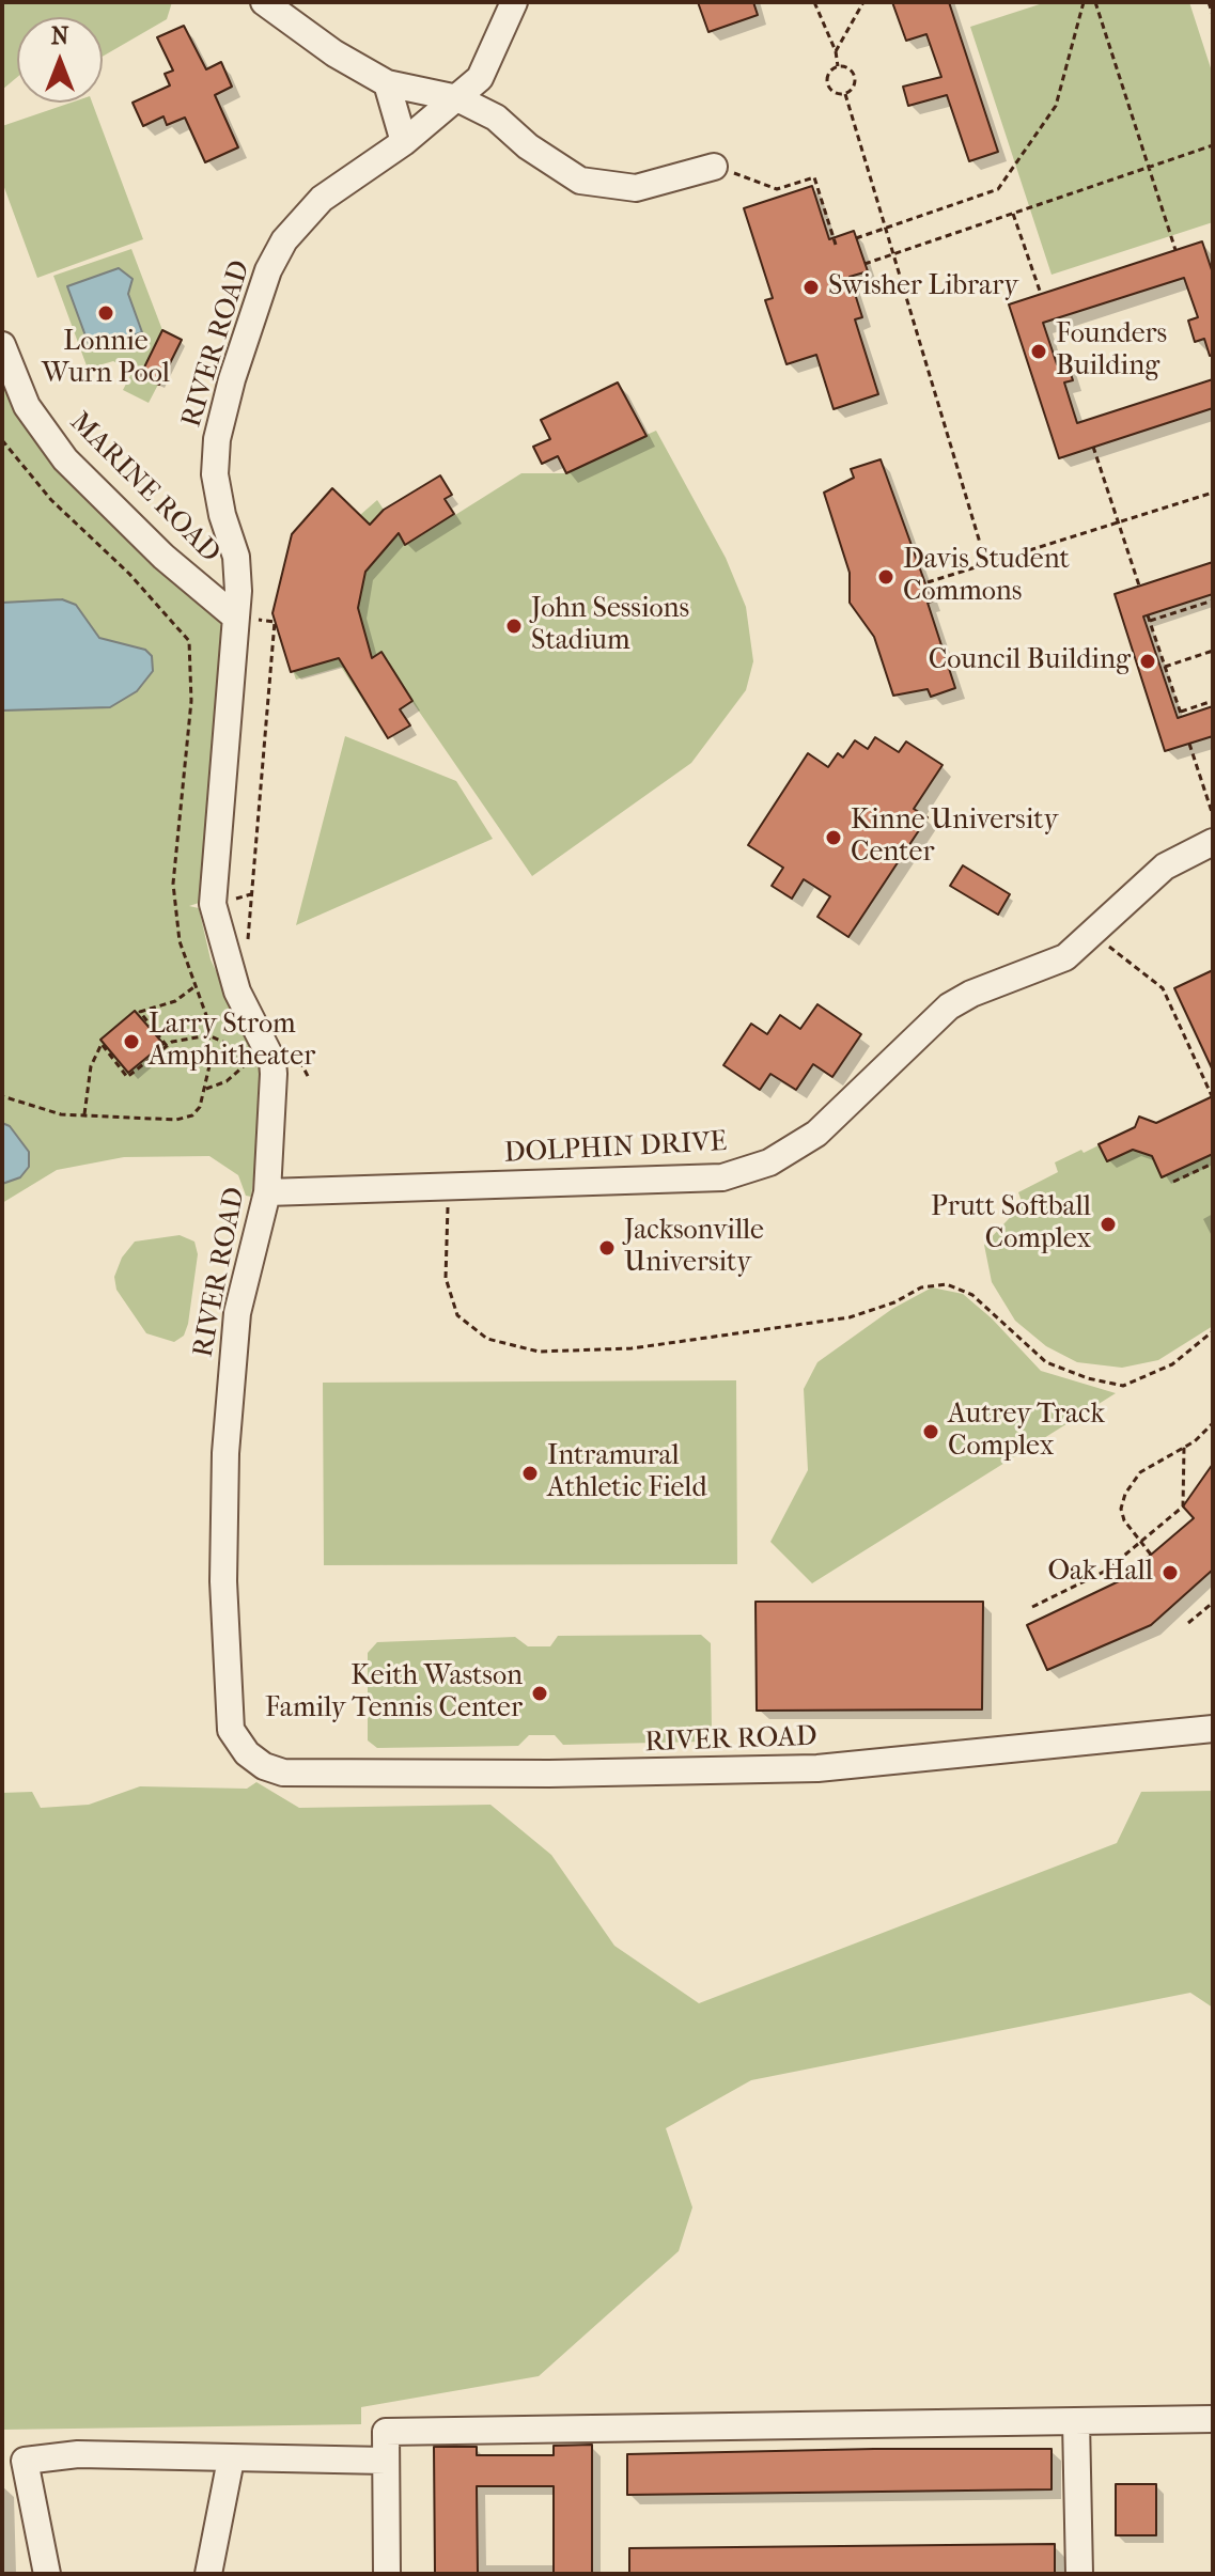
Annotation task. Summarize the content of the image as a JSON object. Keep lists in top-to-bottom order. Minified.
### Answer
{"streets":{"street":["RIVER ROAD","MARINE ROAD","DOLPHIN DRIVE"]},"crossings":[["RIVER ROAD","MARINE ROAD"],["RIVER ROAD","DOLPHIN DRIVE"]],"places":["Swisher Library","Lonnie Wurn Pool","Founders Building","Davis Student Commons","John Sessions Stadium","Council Building","Kinne University Center","Larry Strom Amphitheater","Prutt Softball Complex","Jacksonville University","Autrey Track Complex","Intramural Athletic Field","Oak Hall","Keith Wastson Family Tennis Center"],"north":"top"}
